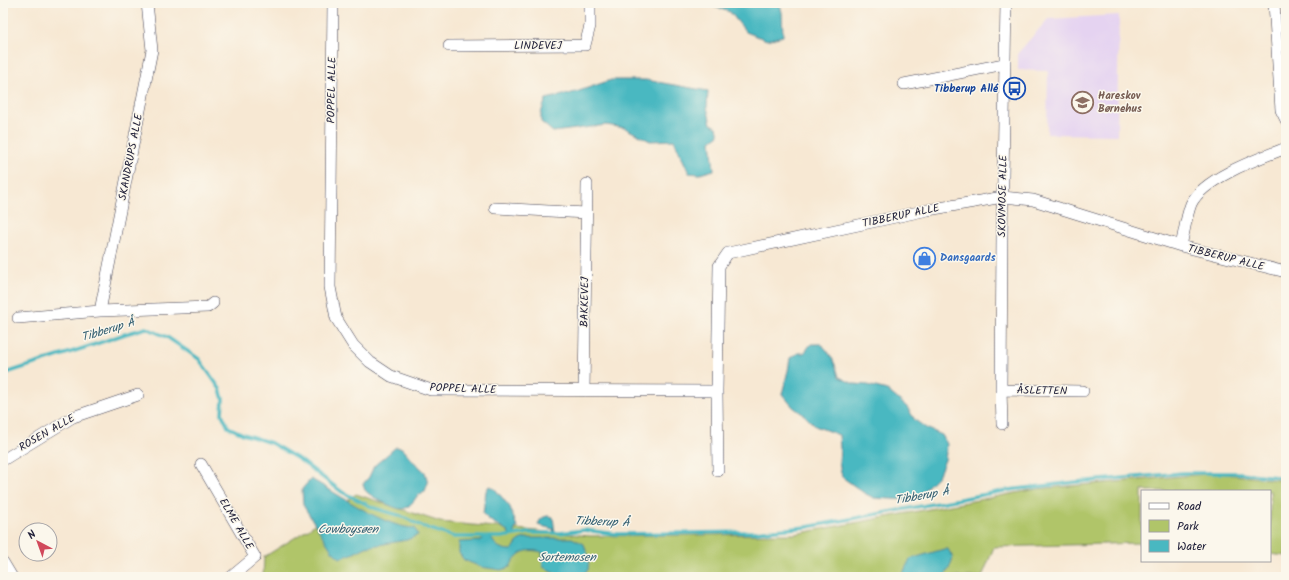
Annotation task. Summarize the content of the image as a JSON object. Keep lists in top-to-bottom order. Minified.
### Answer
{"streets":{"street":["LINDEVEJ","POPPEL ALLE","SKANDRUPS ALLE","SKOVMOSE ALLE","TIBBERUP ALLE","BAKKEVEJ","ÅSLETTEN","ROSEN ALLE","ELME ALLE"]},"crossings":[["POPPEL ALLE","TIBBERUP ALLE"],["POPPEL ALLE","BAKKEVEJ"],["SKOVMOSE ALLE","TIBBERUP ALLE"],["SKOVMOSE ALLE","ÅSLETTEN"]],"water":["Tibberup Å","Cowboysøen","Sortemosen"],"places":{"bus stop":["Tibberup Allé"],"school or university":["Hareskov Børnehus"],"shop":["Dansgaards"]},"legend":["Road","Park","Water"],"north":"top left"}
